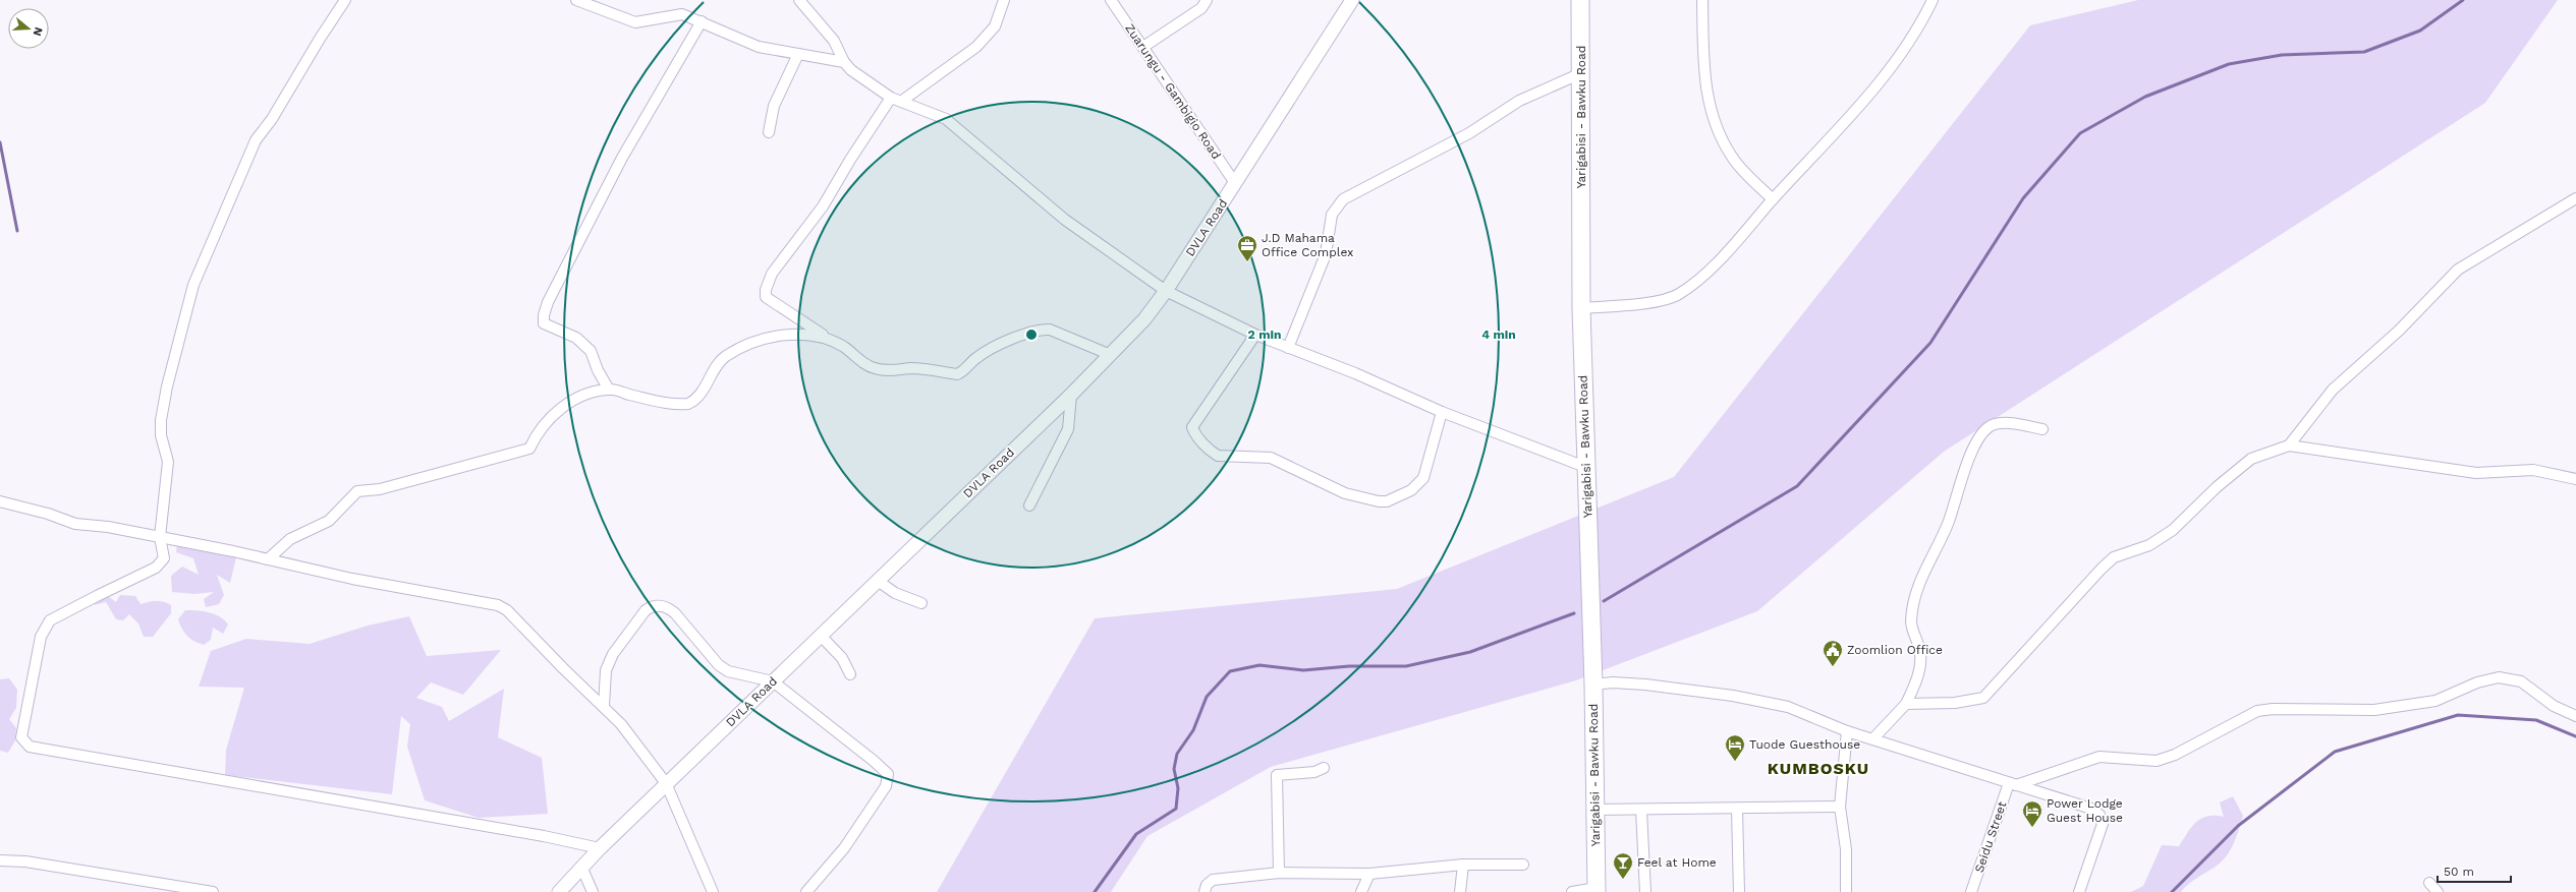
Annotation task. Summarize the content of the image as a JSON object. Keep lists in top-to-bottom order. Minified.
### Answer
{"streets":{"highway":["Yarigabisi - Bawku Road"],"street":["Zuarungu - Gambigio Road","DVLA Road","Seidu Street"]},"crossings":[["Zuarungu - Gambigio Road","DVLA Road"]],"districts":["KUMBOSKU"],"places":{"office":["J.D Mahama Office Complex"],"public building":["Zoomlion Office"],"hotel":["Tuode Guesthouse","Power Lodge Guest House"],"bar":["Feel at Home"]},"scale_bar":"50 m","north":"right","rings":["2 min","4 min"]}
